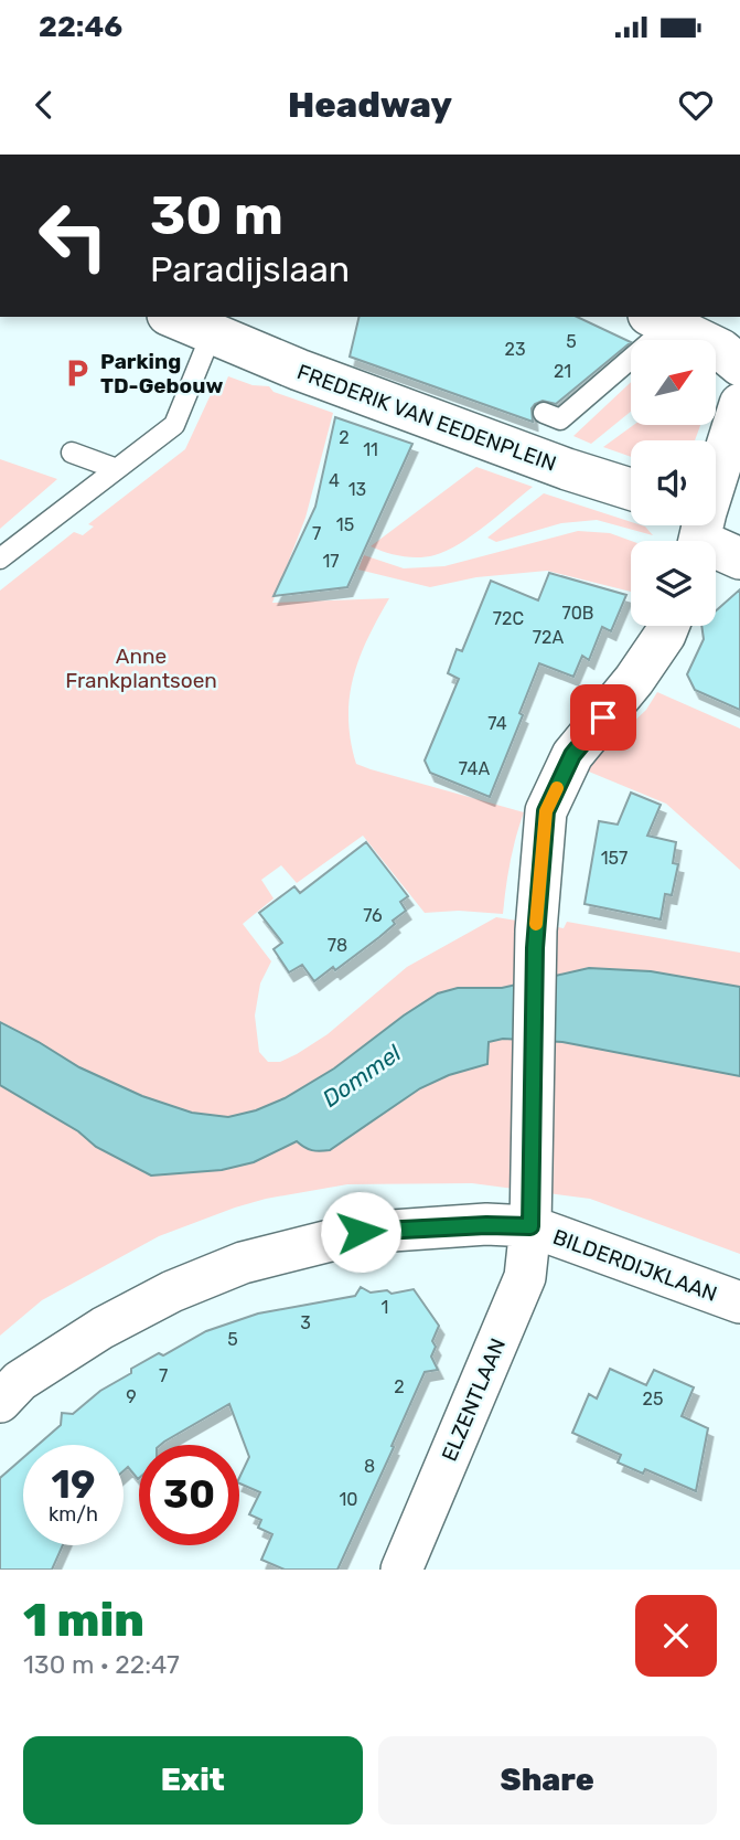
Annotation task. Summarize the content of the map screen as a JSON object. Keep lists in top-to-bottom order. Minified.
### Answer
{"streets":{"street":["FREDERIK VAN EEDENPLEIN","BILDERDIJKLAAN","ELZENTLAAN"]},"crossings":[["BILDERDIJKLAAN","ELZENTLAAN"]],"water":["Dommel"],"parks":["Anne Frankplantsoen"],"places":{"parking":["Parking TD-Gebouw"]},"house_numbers":["5","23","21","2","11","4","13","15","7","17","70B","72C","72A","74","74A","157","76","78","1","3","5","7","2","9","25","8","10"],"north":"top right","page":{"status":"22:46","header":"Headway","turn":["30 m","Paradijslaan"],"speed":"19 km/h","limit":"30","heading":["1 min","130 m · 22:47"],"buttons":["Exit","Share"]}}
